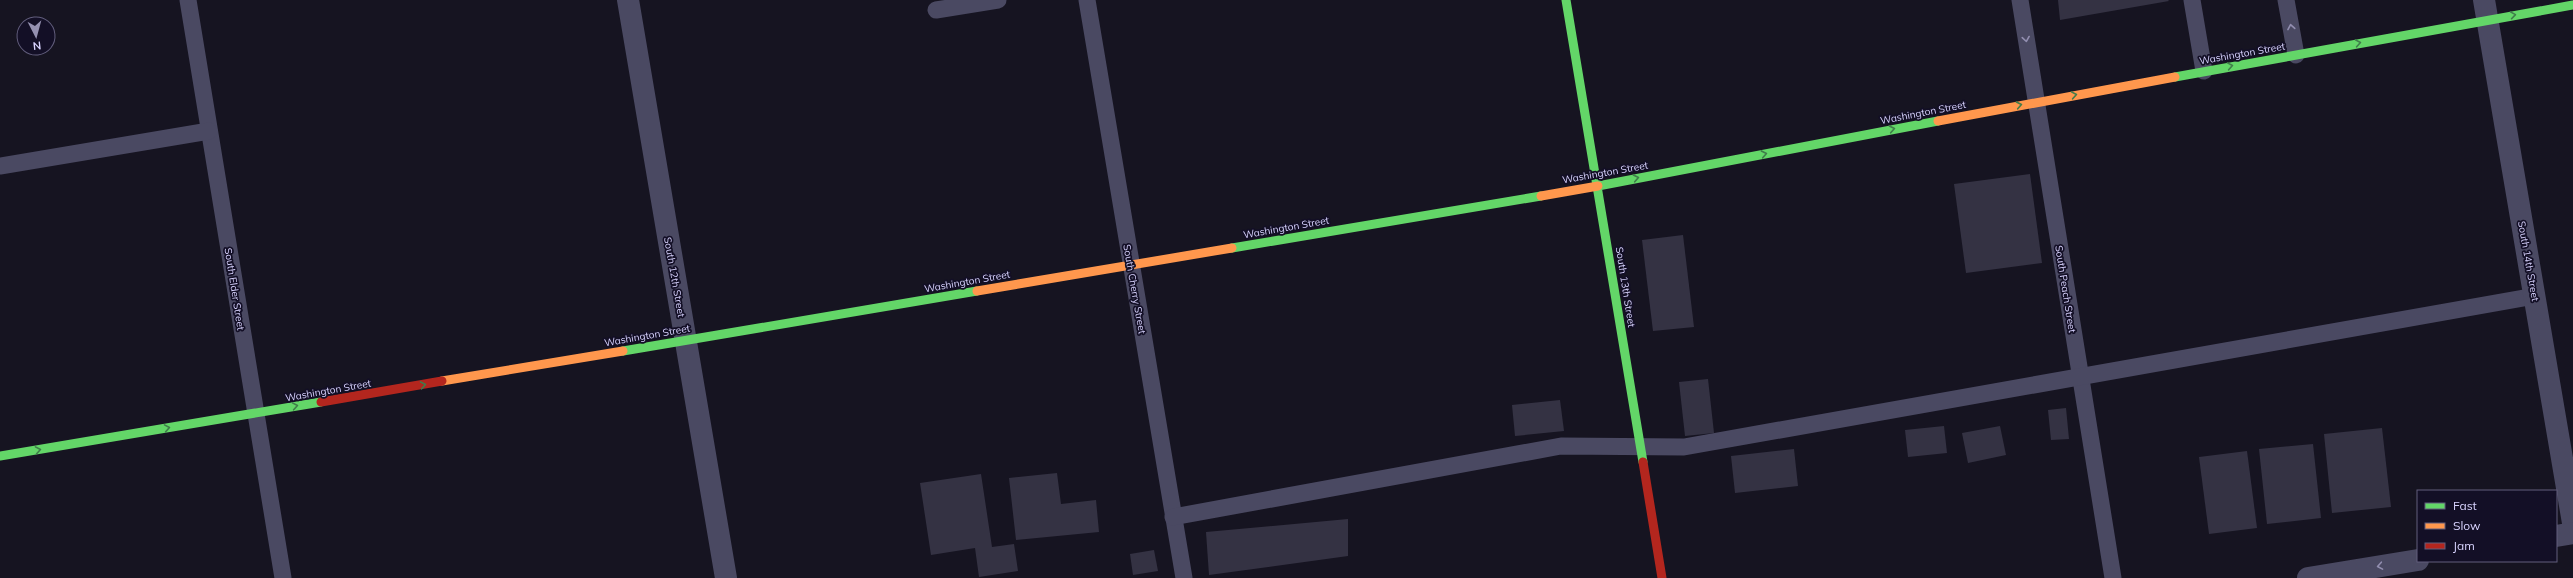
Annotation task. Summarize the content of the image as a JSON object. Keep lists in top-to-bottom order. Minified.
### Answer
{"streets":{"main road":["Washington Street","South 13th Street"],"street":["South 14th Street","South 12th Street"],"lane":["South Elder Street","South Cherry Street","South Peach Street"]},"crossings":[["Washington Street","South 14th Street"],["Washington Street","South 12th Street"],["Washington Street","South 13th Street"],["Washington Street","South Elder Street"],["Washington Street","South Cherry Street"],["Washington Street","South Peach Street"]],"one_way":["Washington Street"],"legend":["Fast","Slow","Jam"],"north":"bottom"}
